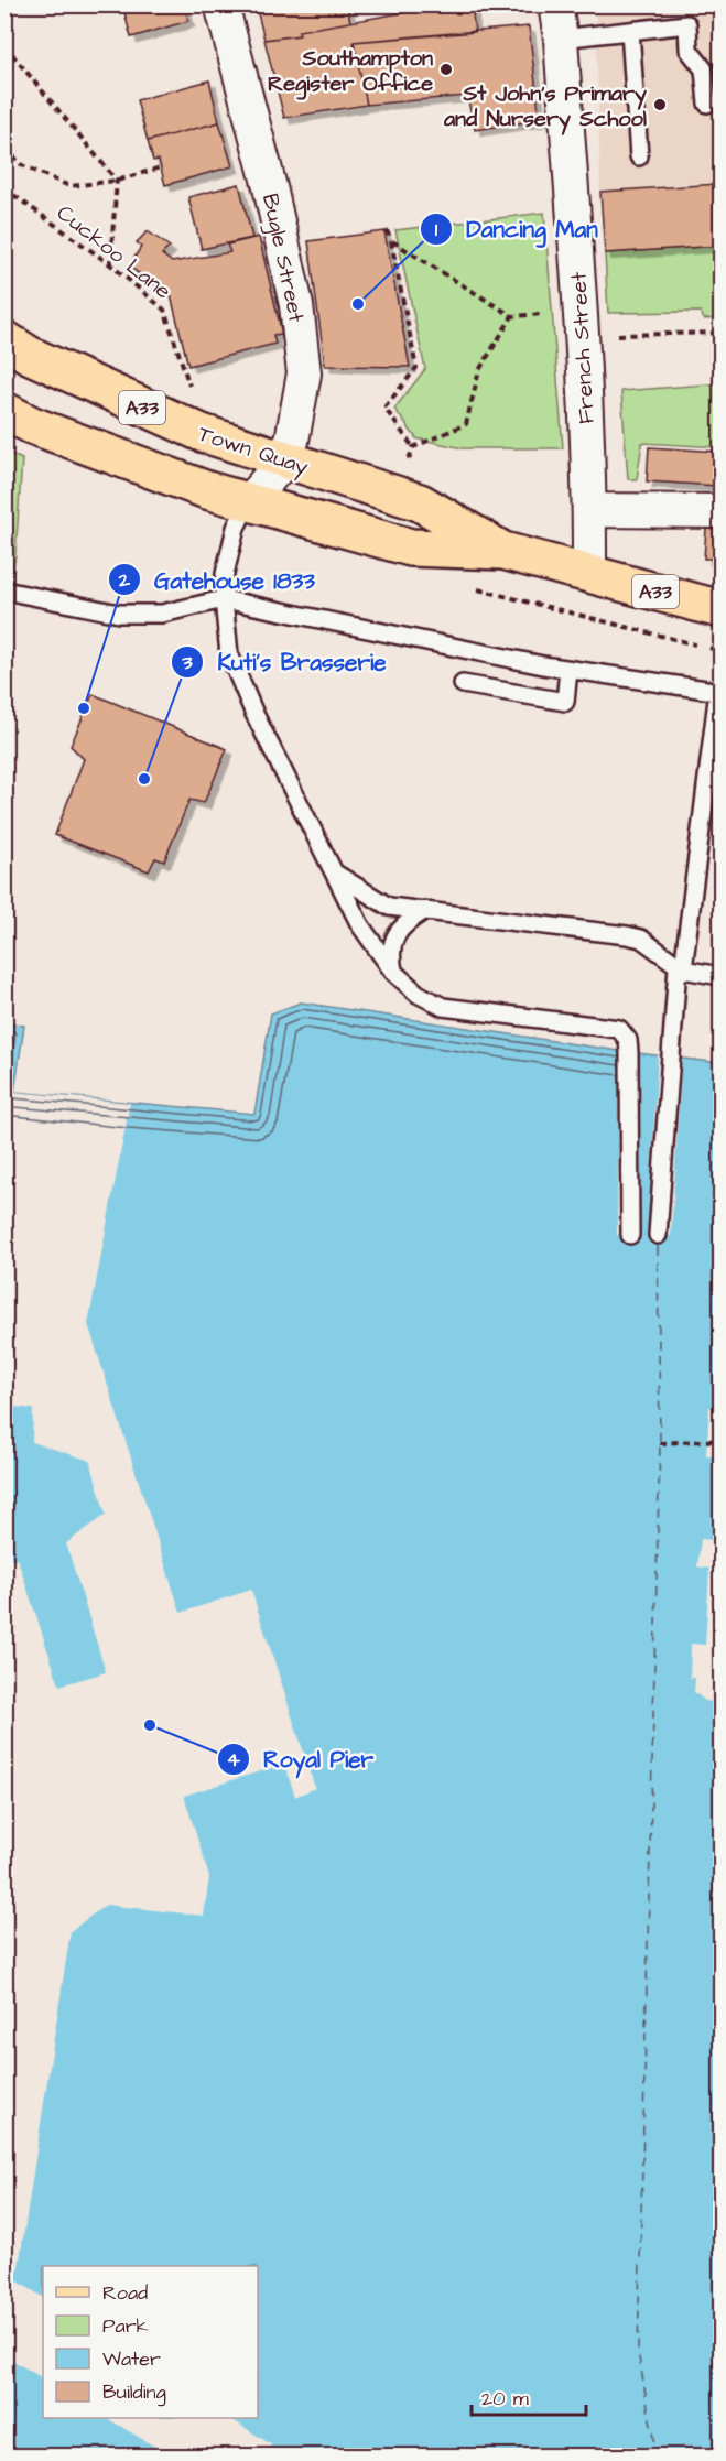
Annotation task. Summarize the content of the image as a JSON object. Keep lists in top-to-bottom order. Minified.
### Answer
{"streets":{"main road":["A33","Town Quay"],"street":["Bugle Street","French Street"],"path":["Cuckoo Lane"]},"crossings":[["Cuckoo Lane","Town Quay"],["Bugle Street","Town Quay"],["French Street","Town Quay"]],"places":["Southampton Register Office","St John's Primary and Nursery School","Dancing Man","Gatehouse 1833","Kuti's Brasserie","Royal Pier"],"legend":["Road","Park","Water","Building"],"scale_bar":"20 m"}
